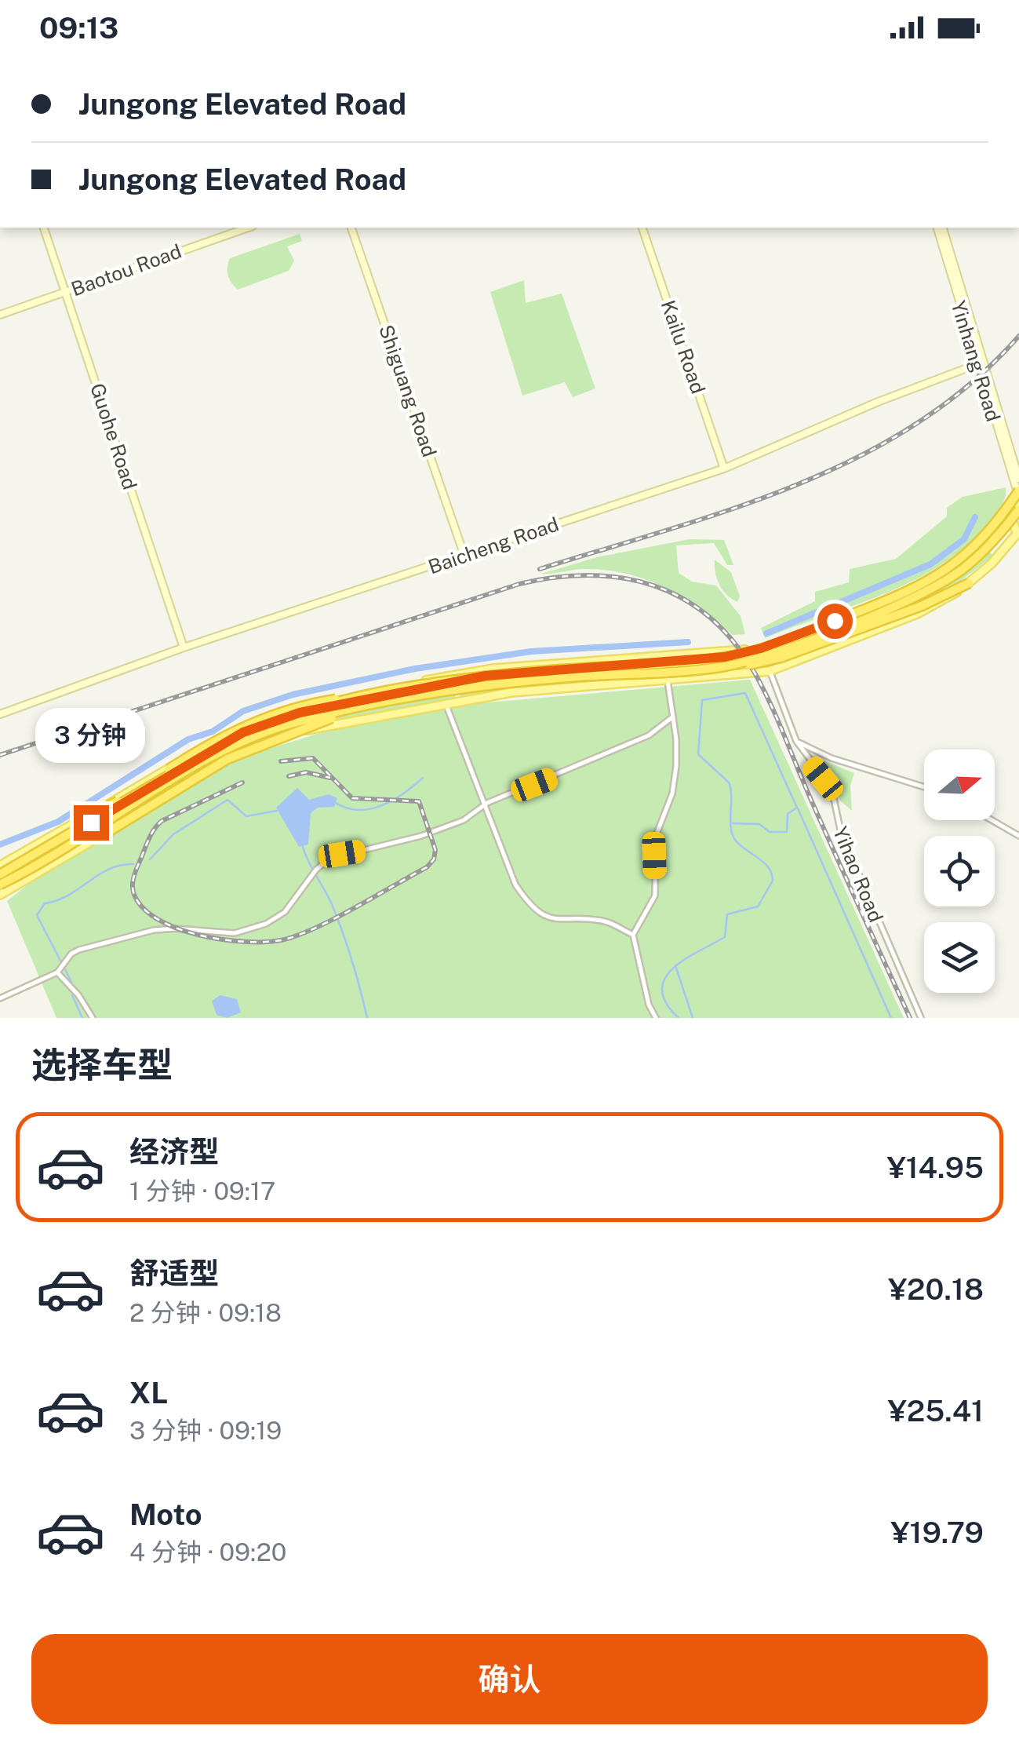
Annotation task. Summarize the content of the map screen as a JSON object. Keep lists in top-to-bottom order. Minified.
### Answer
{"streets":{"street":["Baotou Road","Kailu Road","Yinhang Road","Shiguang Road","Guohe Road","Baicheng Road","Yihao Road"]},"crossings":[["Baotou Road","Guohe Road"],["Kailu Road","Baicheng Road"],["Yinhang Road","Baicheng Road"],["Shiguang Road","Baicheng Road"],["Guohe Road","Baicheng Road"]],"north":"right","page":{"status":"09:13","banner":["Jungong Elevated Road","Jungong Elevated Road"],"bubble":"3 分钟","heading":"选择车型","list":[{"name":"经济型","note":"1 分钟 · 09:17","value":"¥14.95"},{"name":"舒适型","note":"2 分钟 · 09:18","value":"¥20.18"},{"name":"XL","note":"3 分钟 · 09:19","value":"¥25.41"},{"name":"Moto","note":"4 分钟 · 09:20","value":"¥19.79"}],"buttons":"确认"}}
